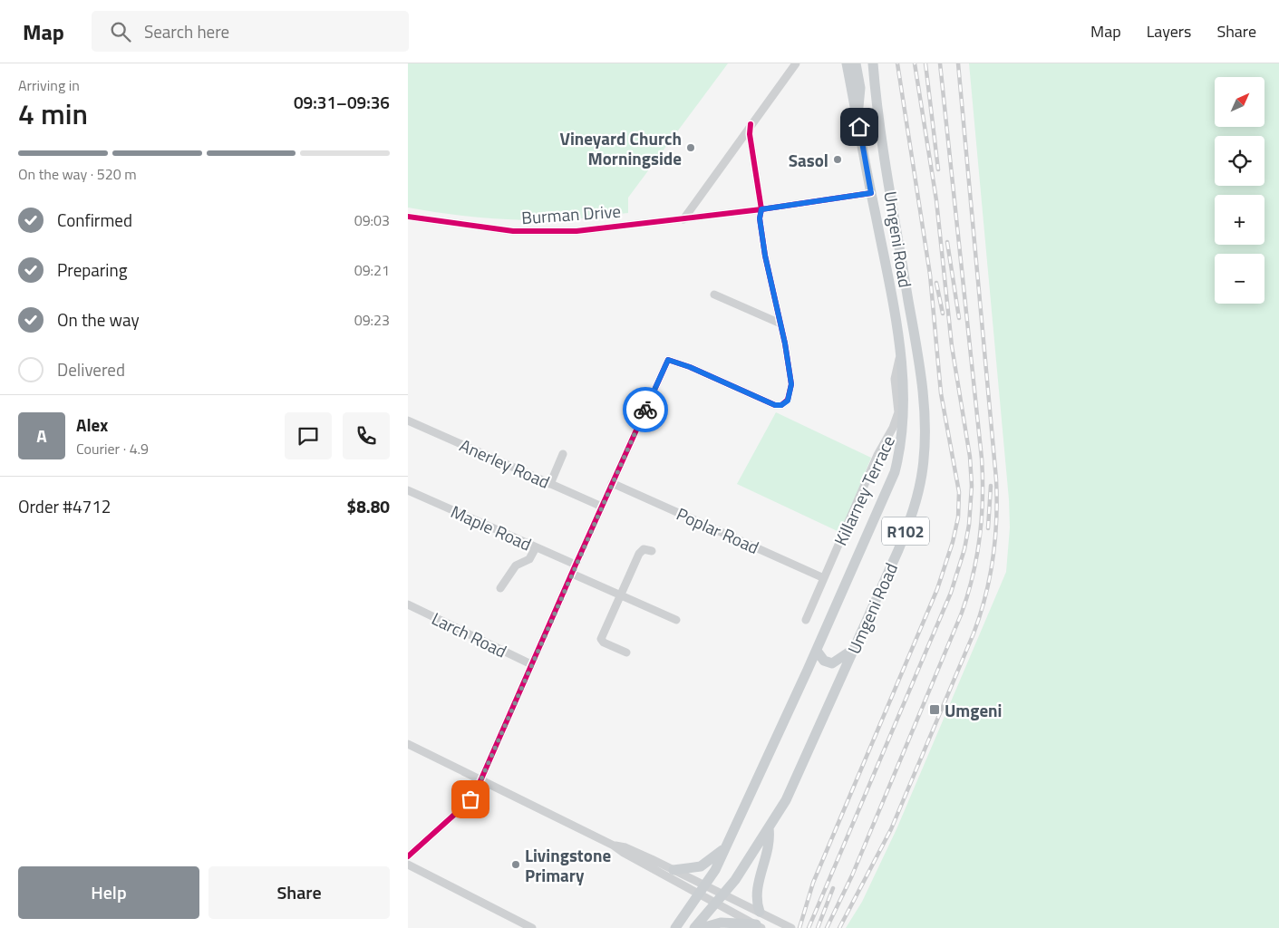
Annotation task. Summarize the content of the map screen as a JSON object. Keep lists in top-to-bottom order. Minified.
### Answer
{"streets":{"main road":["Umgeni Road","R102"],"street":["Burman Drive","Anerley Road","Killarney Terrace","Maple Road","Poplar Road","Larch Road"]},"crossings":[["Burman Drive","Umgeni Road"],["Umgeni Road","Killarney Terrace"],["Killarney Terrace","Poplar Road"]],"places":{"other":["Vineyard Church Morningside","Sasol","Livingstone Primary"],"transit":["Umgeni"]},"north":"top right","page":{"header":"Map","search":"Search here","nav":["Map","Layers","Share"],"heading":["4 min","Arriving in","09:31–09:36"],"panel":["Alex","Courier · 4.9","Order #4712","$8.80"],"map_buttons":["+","−"],"bar":"On the way · 520 m","list":[["Confirmed","09:03"],["Preparing","09:21"],["On the way","09:23"],"Delivered"],"round":"A","buttons":["Help","Share"]}}
